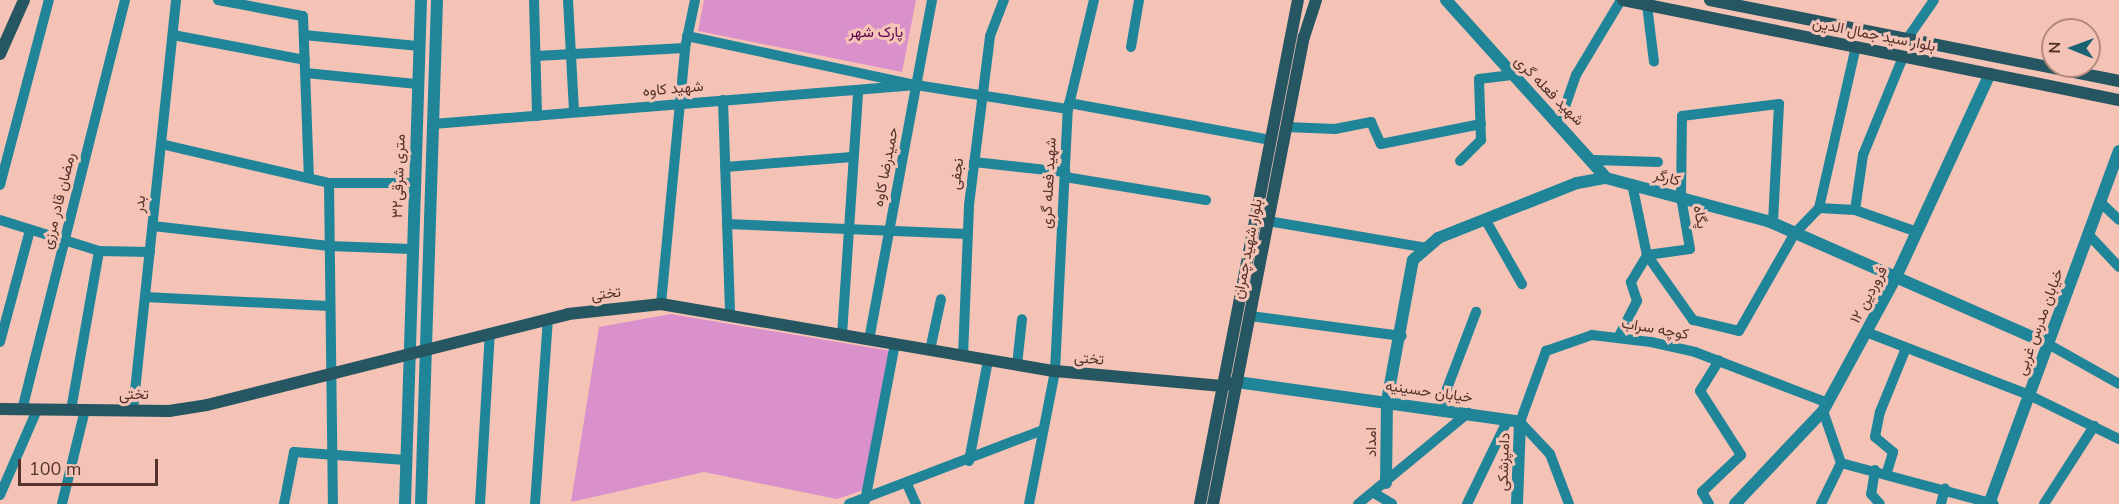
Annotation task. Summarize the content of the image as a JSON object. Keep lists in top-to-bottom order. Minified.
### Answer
{"streets":{"main road":["بلوار سید جمال الدین","بلوار شهید چمران","تختی"],"street":["شهید کاوه","شهید فعله گری","حمیدرضا کاوه","نجفی","متری شرقی۳۲","کارگر","رمضان قادر مرزی","بدر","پگاه","۱۲ فروردین","خیابان مدرس غربی","کوچه سراب","خیابان حسینیه","امداد","دامپزشکی"]},"crossings":[["بلوار سید جمال الدین","۱۲ فروردین"],["شهید کاوه","حمیدرضا کاوه"],["شهید فعله گری","کارگر"],["شهید فعله گری","تختی"],["حمیدرضا کاوه","تختی"],["نجفی","تختی"],["متری شرقی۳۲","تختی"],["کارگر","پگاه"],["کارگر","۱۲ فروردین"],["کارگر","خیابان مدرس غربی"],["رمضان قادر مرزی","تختی"],["بدر","تختی"],["بلوار شهید چمران","تختی"],["بلوار شهید چمران","خیابان حسینیه"],["۱۲ فروردین","کوچه سراب"],["کوچه سراب","خیابان حسینیه"],["کوچه سراب","دامپزشکی"],["خیابان حسینیه","امداد"],["خیابان حسینیه","دامپزشکی"]],"parks":["پارک شهر"],"scale_bar":"100 m","north":"left"}
